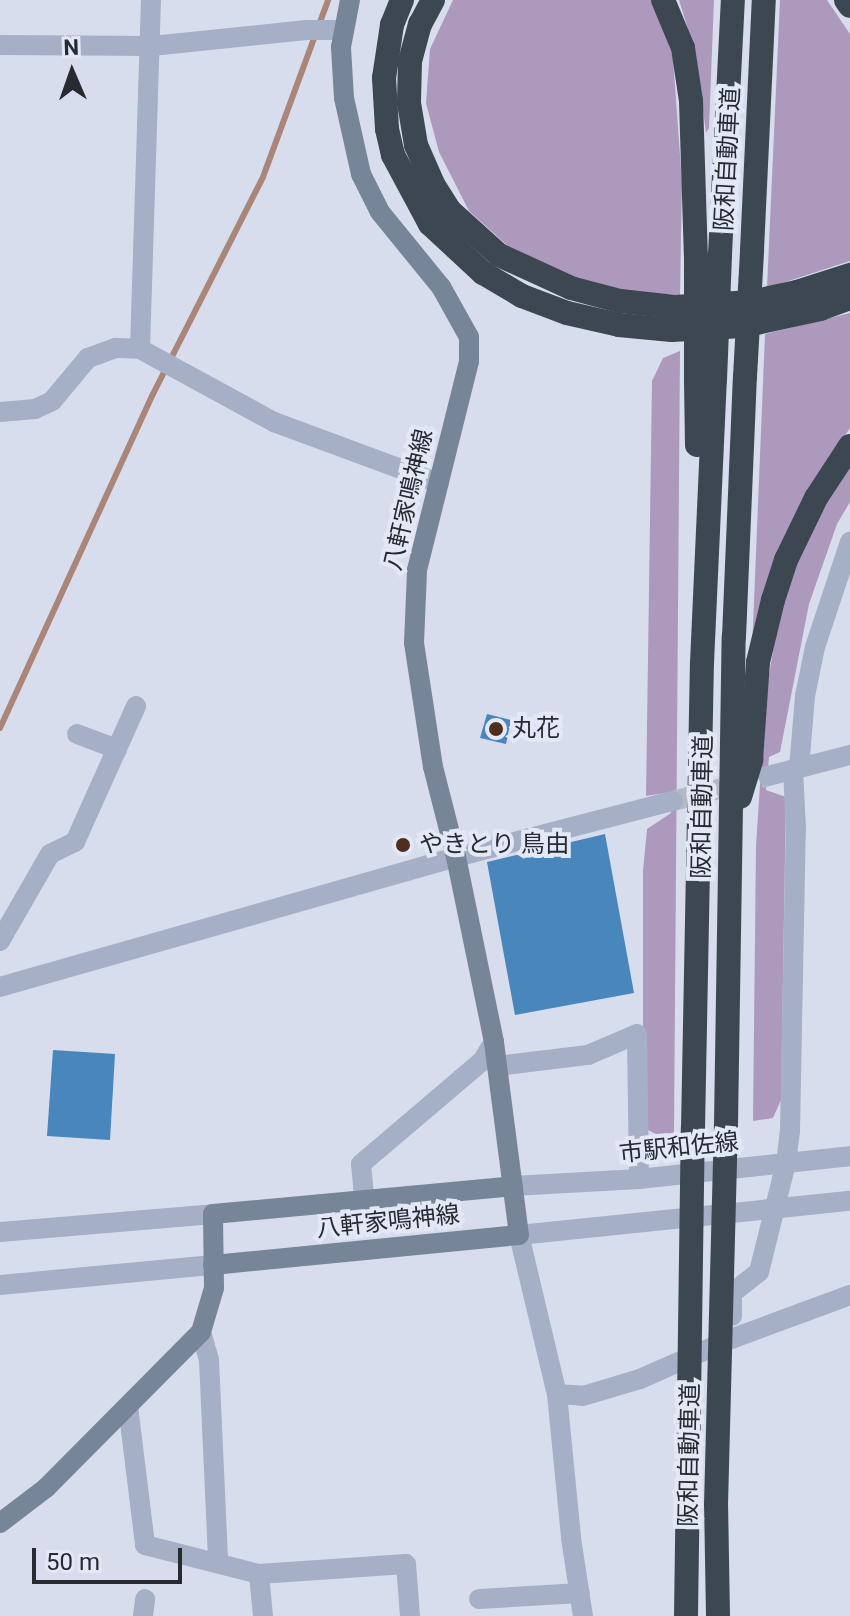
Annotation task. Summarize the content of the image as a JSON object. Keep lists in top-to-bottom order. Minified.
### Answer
{"streets":{"highway":["阪和自動車道"],"main road":["八軒家鳴神線"],"street":["市駅和佐線"]},"crossings":[["八軒家鳴神線","市駅和佐線"]],"places":["丸花","やきとり 鳥由"],"scale_bar":"50 m","north":"top"}
